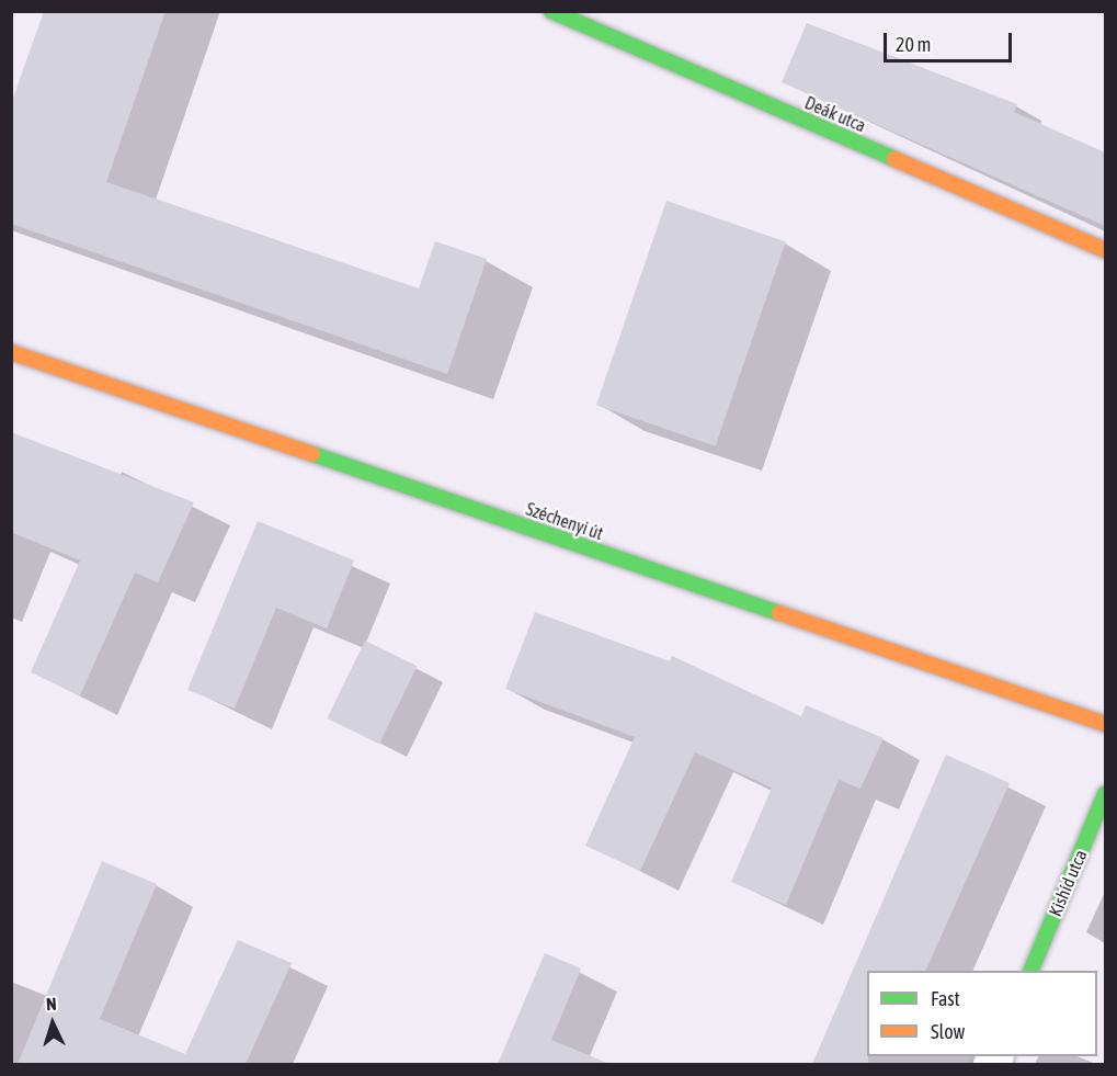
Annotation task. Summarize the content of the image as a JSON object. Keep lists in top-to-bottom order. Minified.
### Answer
{"streets":{"main road":["Deák utca","Széchenyi út","Kishíd utca"]},"legend":["Fast","Slow"],"scale_bar":"20 m","north":"top"}
